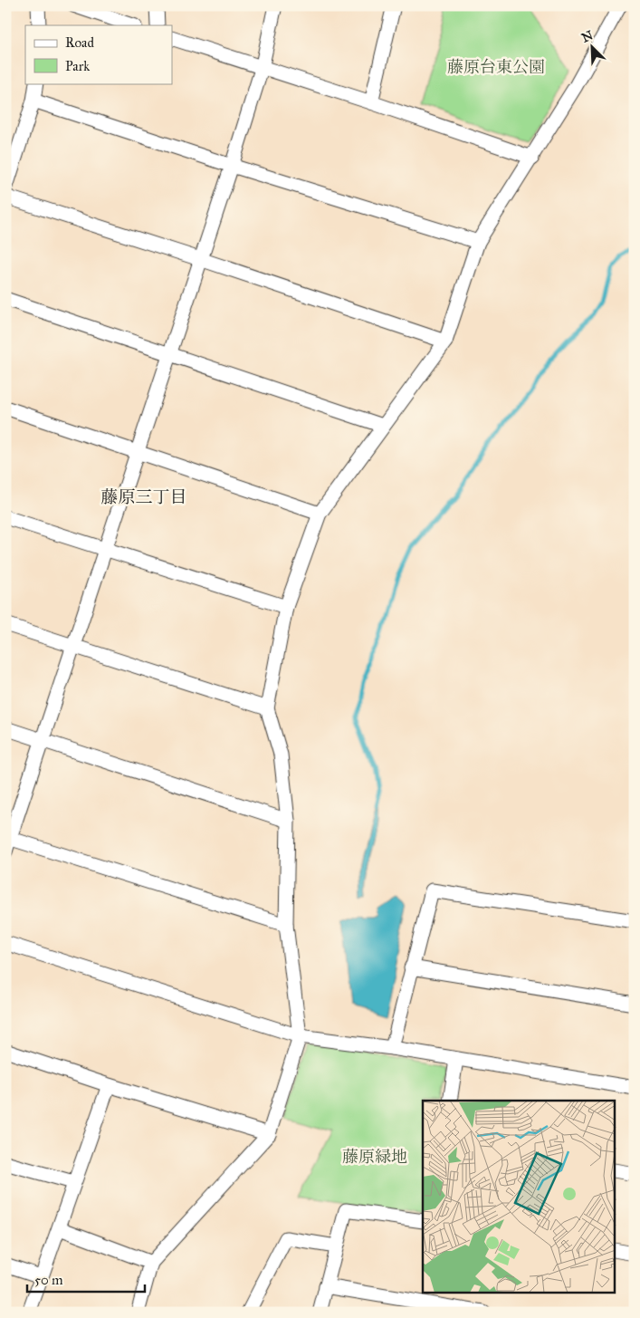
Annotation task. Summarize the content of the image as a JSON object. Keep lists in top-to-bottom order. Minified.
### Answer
{"districts":["藤原三丁目"],"parks":["藤原台東公園","藤原緑地"],"legend":["Road","Park"],"scale_bar":"50 m","north":"top left"}
